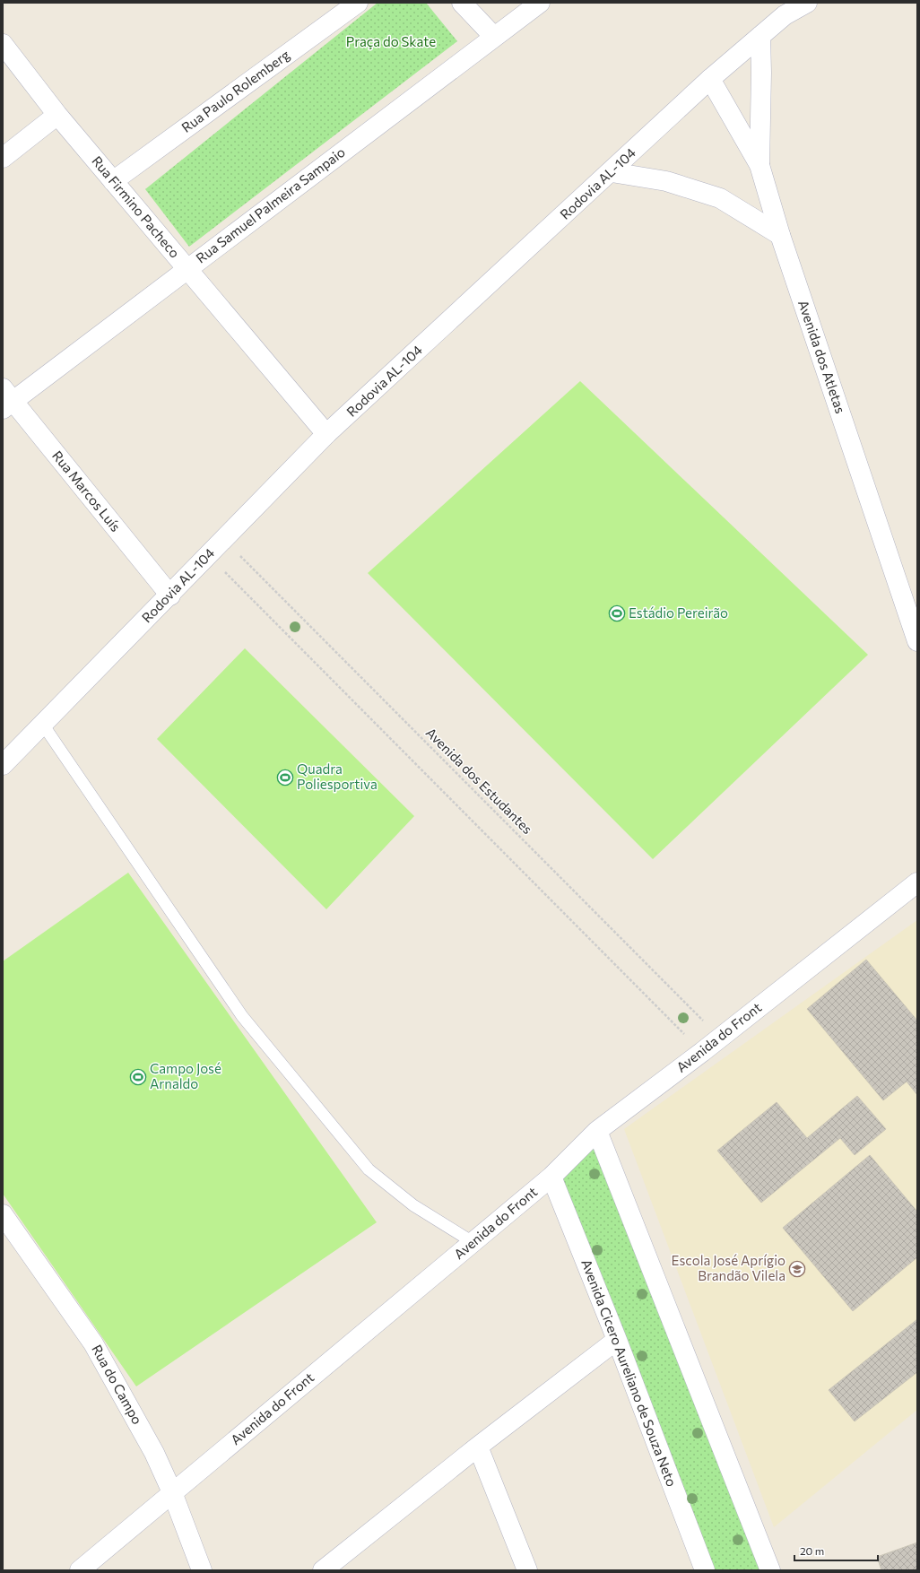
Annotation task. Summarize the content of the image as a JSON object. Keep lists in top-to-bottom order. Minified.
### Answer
{"streets":{"street":["Rua Paulo Rolemberg","Rodovia AL-104","Rua Samuel Palmeira Sampaio","Rua Firmino Pacheco","Avenida dos Atletas","Rua Marcos Luís","Avenida do Front","Avenida Cicero Aureliano de Souza Neto","Rua do Campo"],"path":["Avenida dos Estudantes"]},"crossings":[["Rua Paulo Rolemberg","Rua Firmino Pacheco"],["Rodovia AL-104","Rua Firmino Pacheco"],["Rodovia AL-104","Avenida dos Atletas"],["Rodovia AL-104","Rua Marcos Luís"],["Rodovia AL-104","Avenida dos Estudantes"],["Rua Samuel Palmeira Sampaio","Rua Firmino Pacheco"],["Rua Samuel Palmeira Sampaio","Rua Marcos Luís"],["Avenida dos Estudantes","Avenida do Front"],["Avenida do Front","Avenida Cicero Aureliano de Souza Neto"],["Avenida do Front","Rua do Campo"]],"parks":["Praça do Skate"],"places":{"sports":["Estádio Pereirão","Quadra Poliesportiva","Campo José Arnaldo"],"school or university":["Escola José Aprígio Brandão Vilela"]},"scale_bar":"20 m"}
